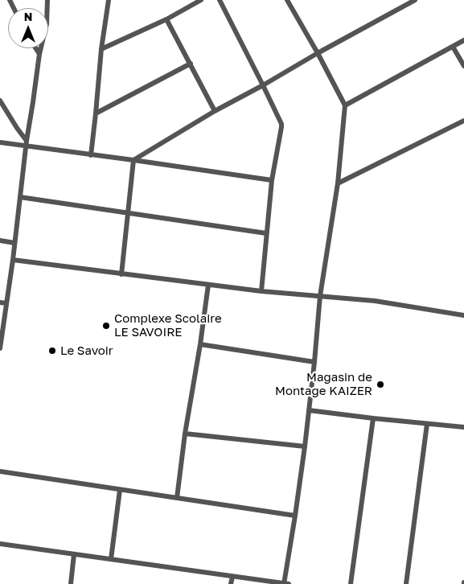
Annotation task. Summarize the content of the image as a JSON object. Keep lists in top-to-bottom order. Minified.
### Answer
{"places":["Complexe Scolaire LE SAVOIRE","Le Savoir","Magasin de Montage KAIZER"],"north":"top"}
